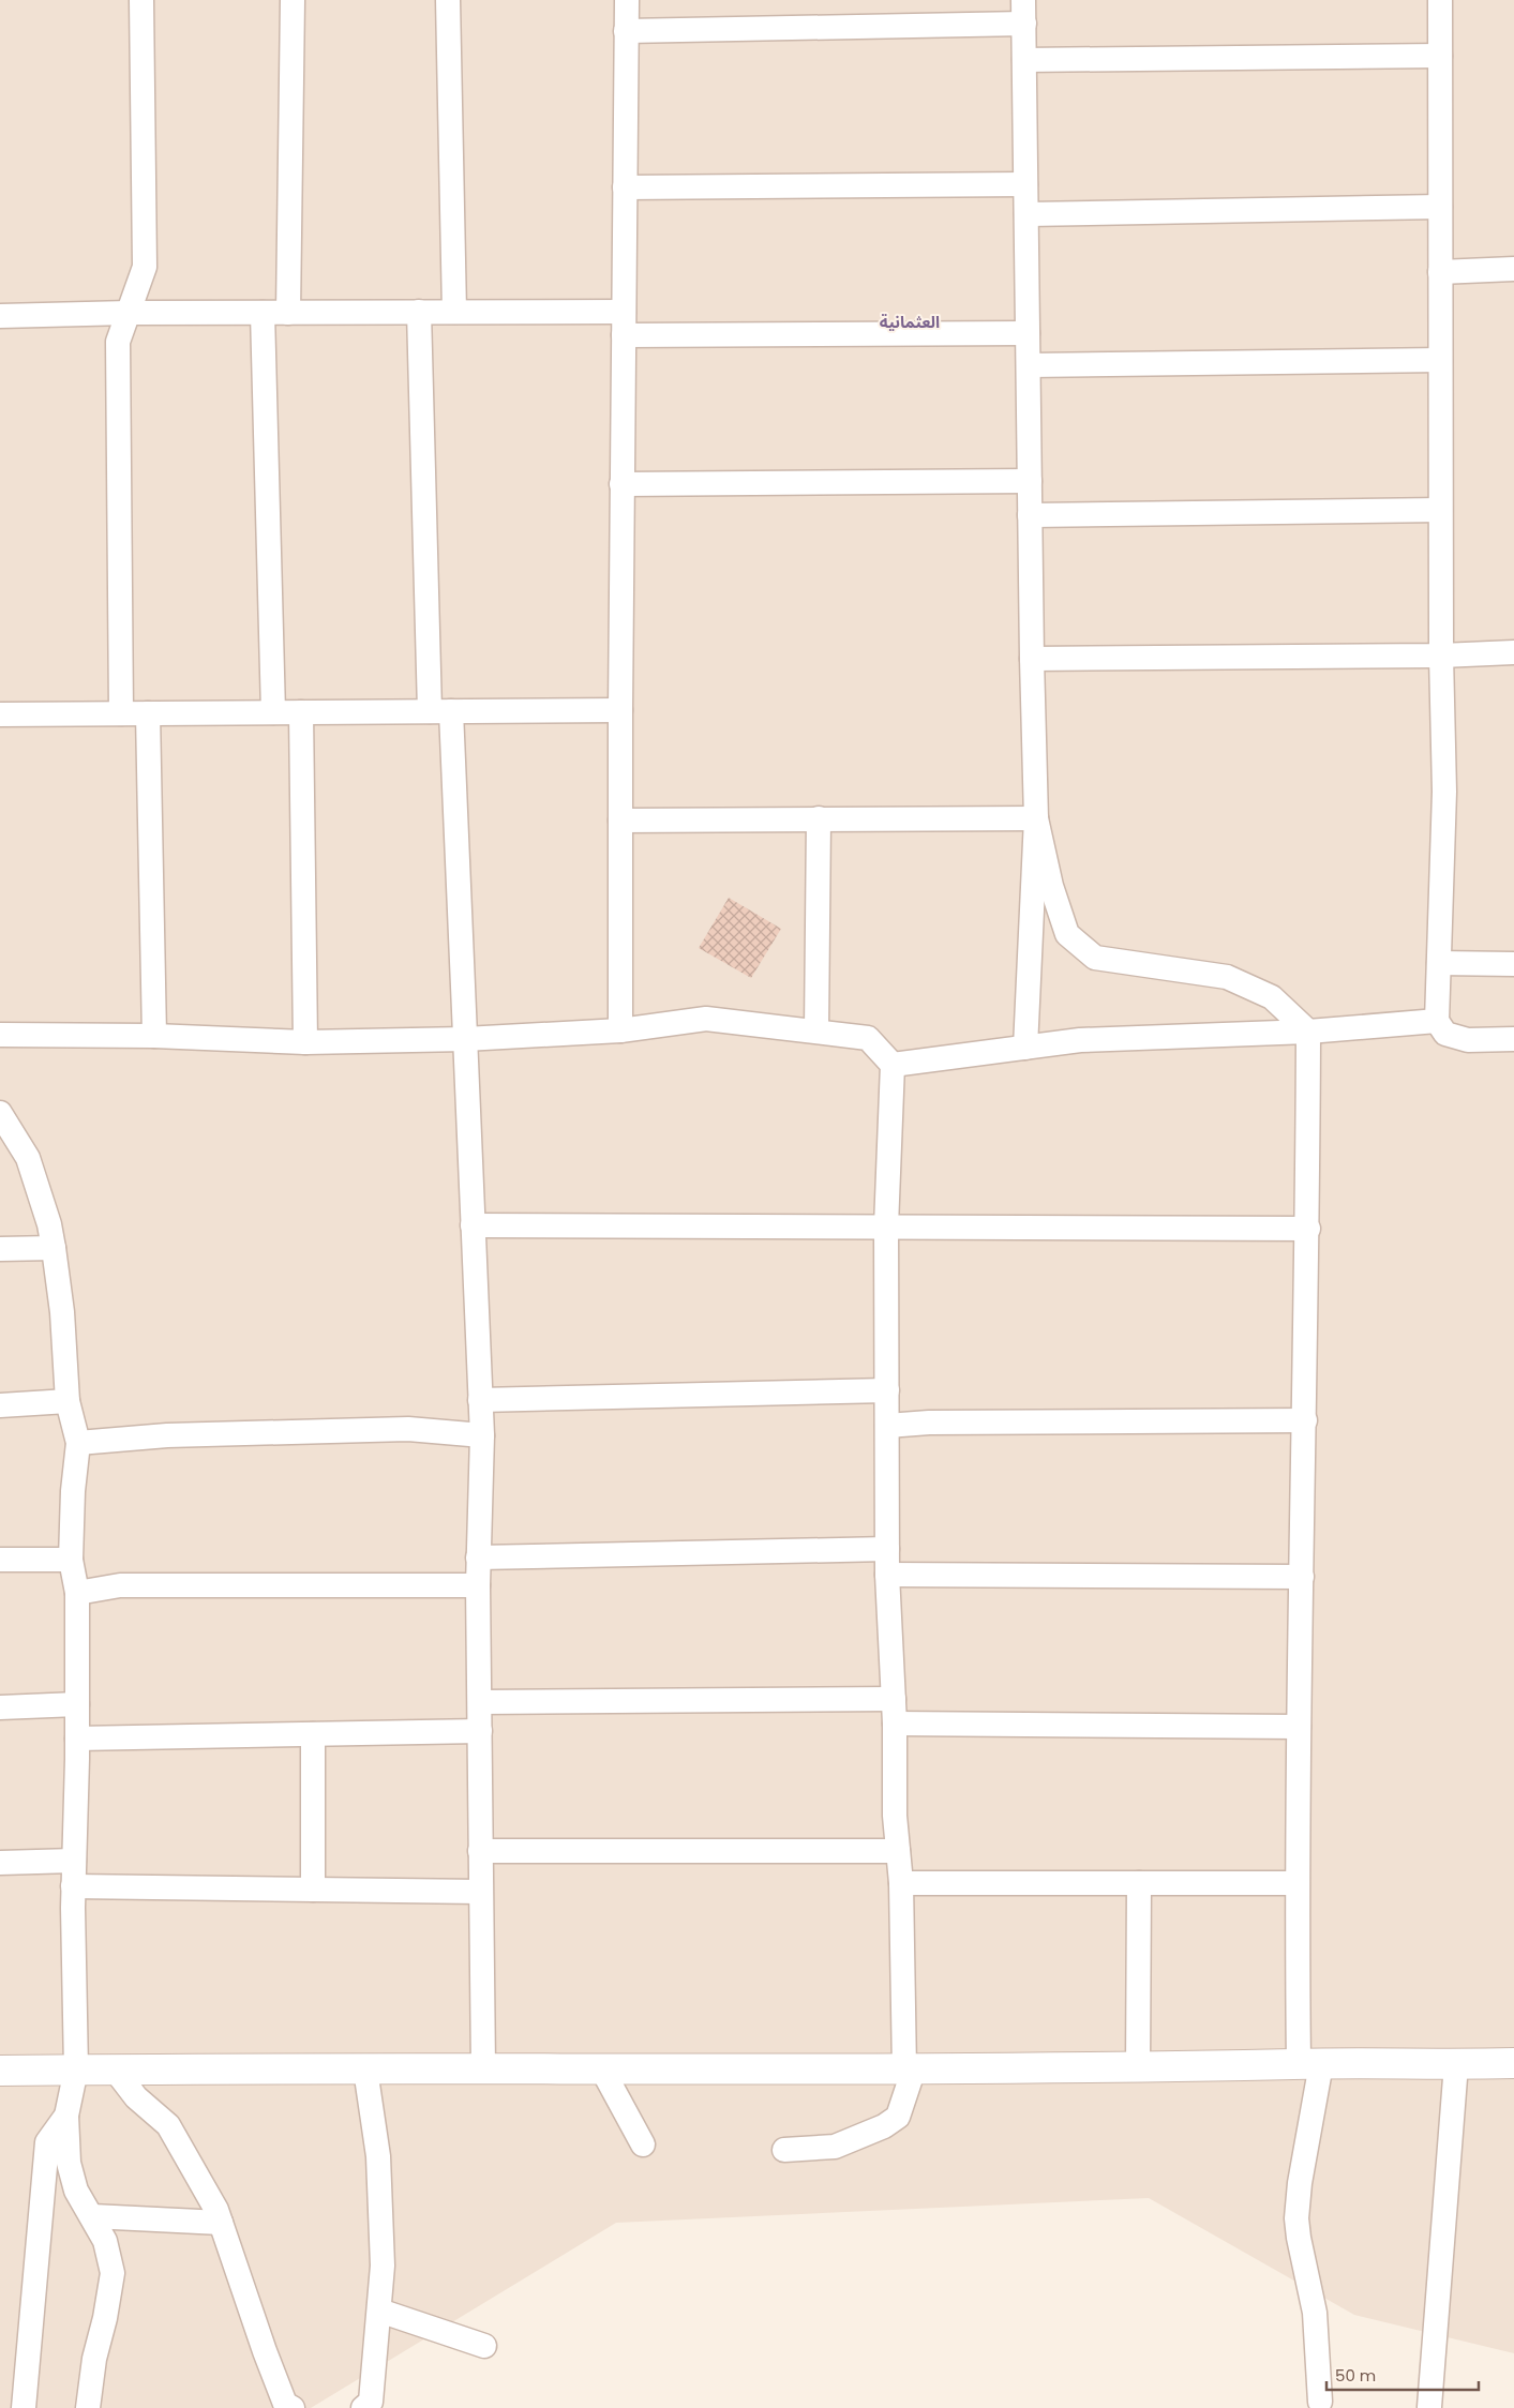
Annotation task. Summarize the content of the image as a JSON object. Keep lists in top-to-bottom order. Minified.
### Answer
{"districts":["العثمانية"],"scale_bar":"50 m"}
